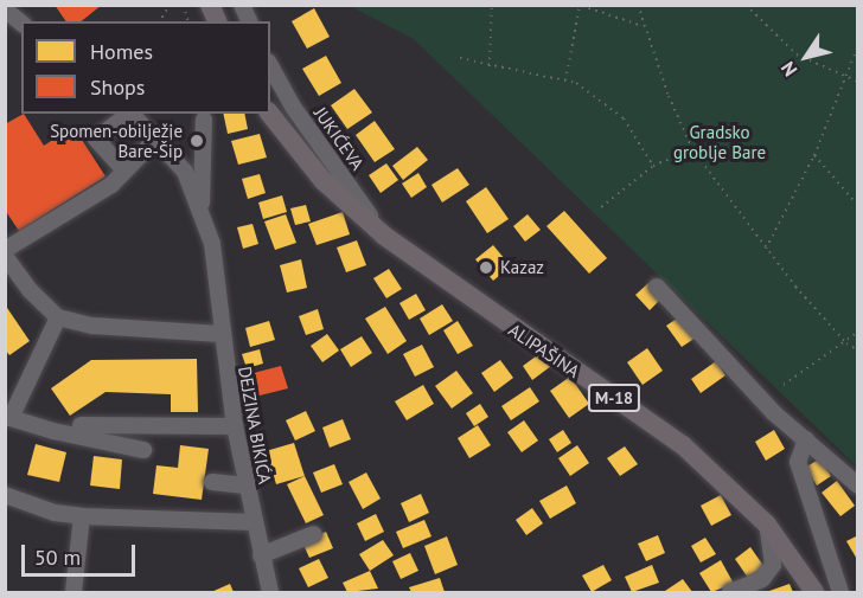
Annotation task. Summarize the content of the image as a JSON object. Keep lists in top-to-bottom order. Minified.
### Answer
{"streets":{"main road":["ALIPAŠINA","M-18"],"street":["JUKIĆEVA","DEJZINA BIKIĆA"]},"crossings":[["JUKIĆEVA","ALIPAŠINA"]],"parks":["Gradsko groblje Bare"],"places":["Spomen-obilježje Bare-Šip","Kazaz"],"legend":["Homes","Shops"],"scale_bar":"50 m","north":"bottom left"}
